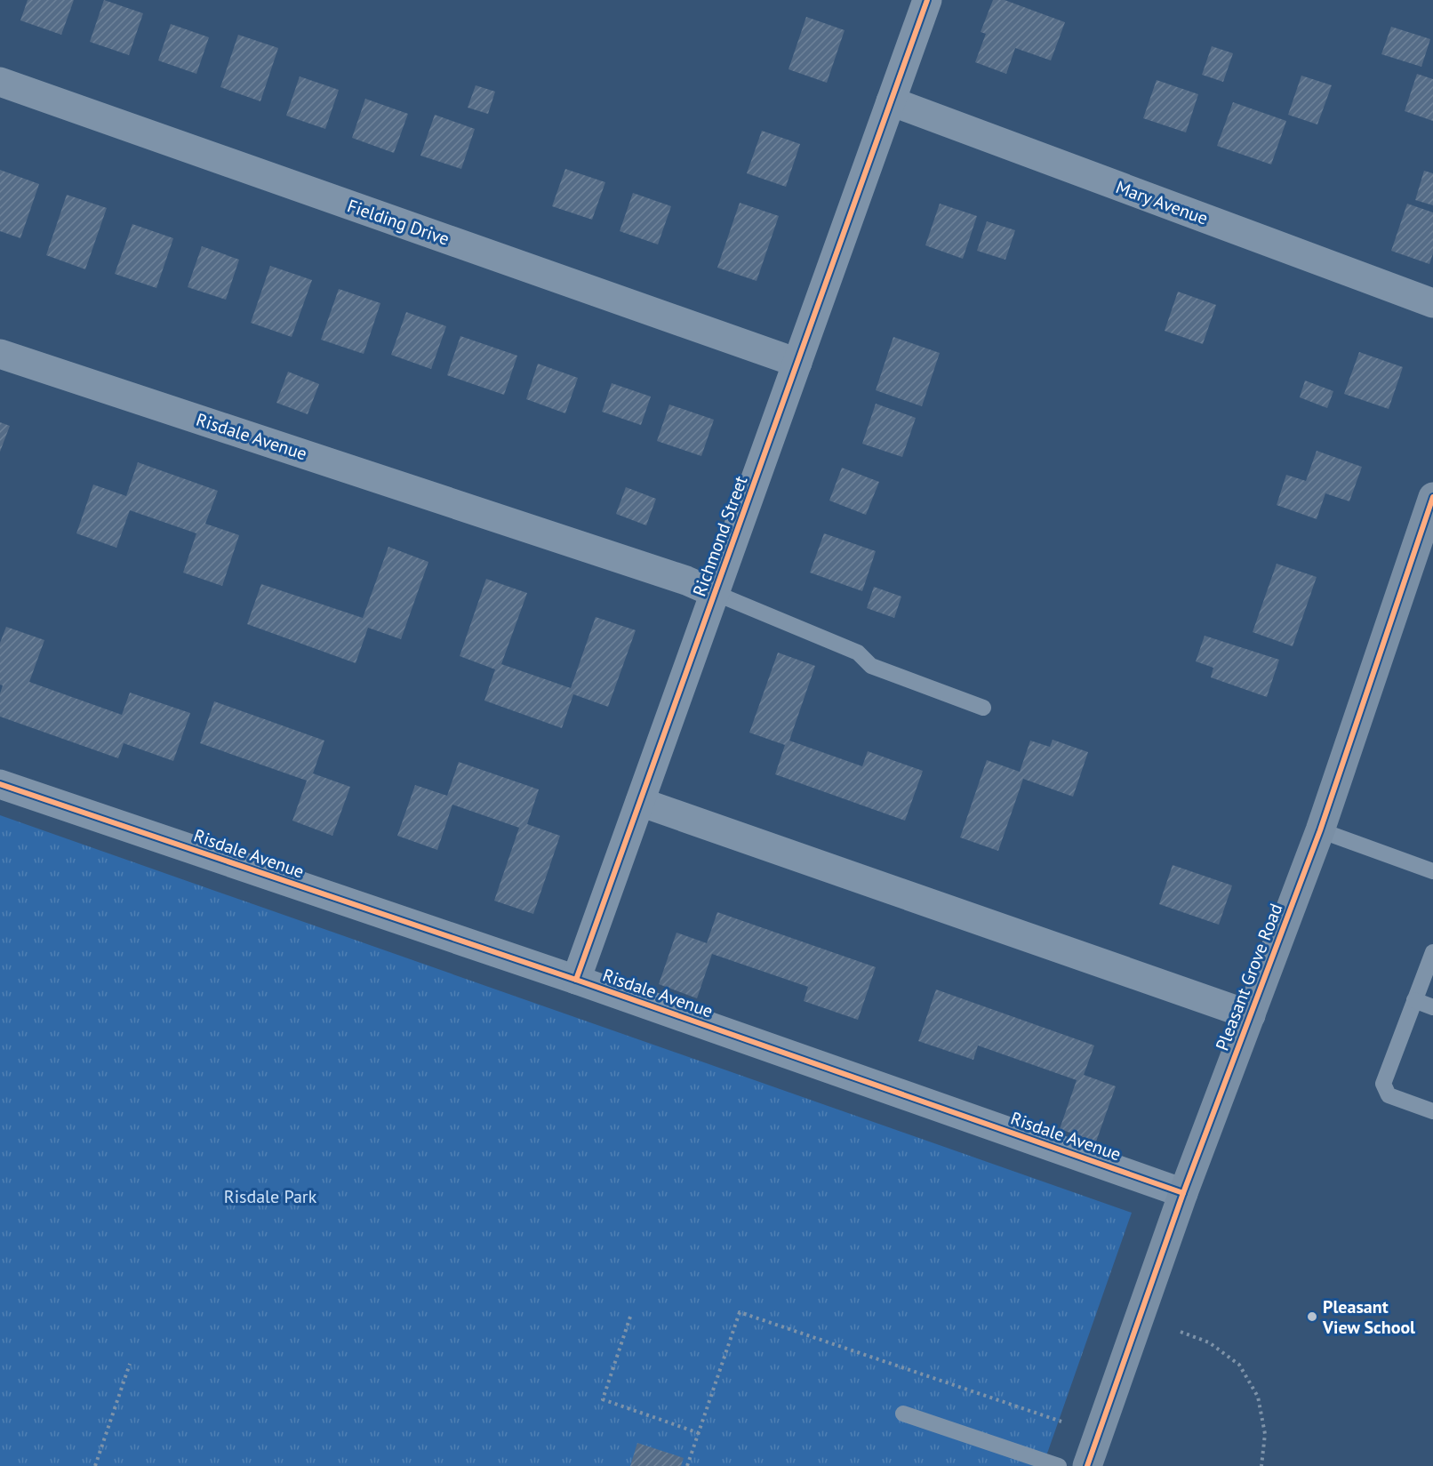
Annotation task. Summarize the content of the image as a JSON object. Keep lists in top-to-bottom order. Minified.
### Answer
{"streets":{"street":["Mary Avenue","Fielding Drive","Risdale Avenue","Richmond Street","Pleasant Grove Road"]},"crossings":[["Mary Avenue","Richmond Street"],["Fielding Drive","Richmond Street"],["Risdale Avenue","Richmond Street"],["Risdale Avenue","Pleasant Grove Road"]],"parks":["Risdale Park"],"places":["Pleasant View School"]}
